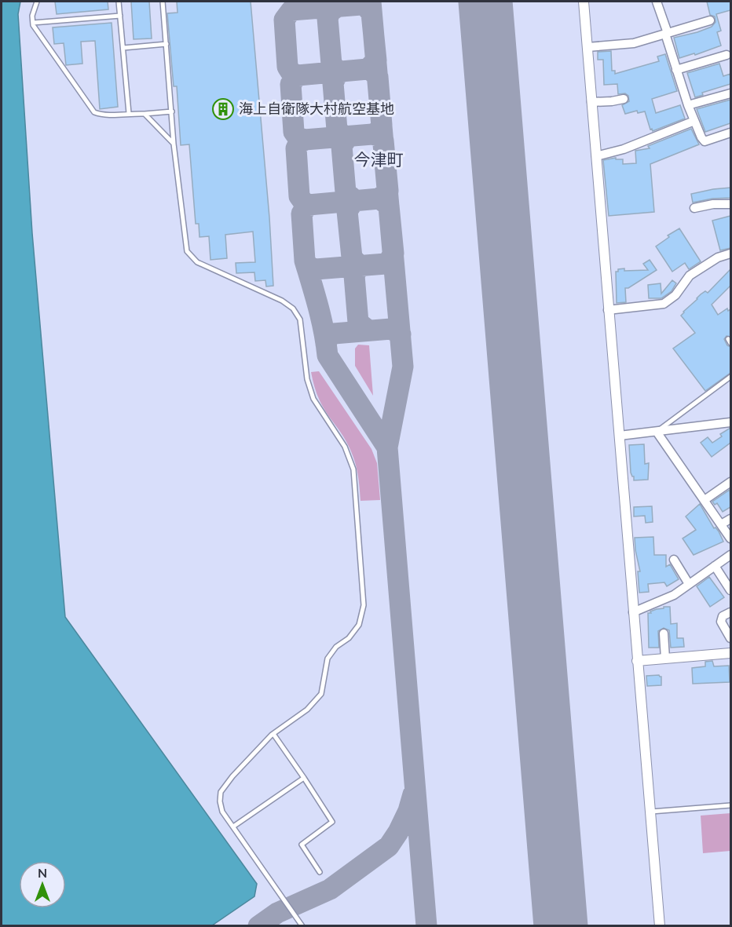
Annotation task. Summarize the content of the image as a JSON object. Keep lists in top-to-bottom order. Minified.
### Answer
{"districts":["今津町"],"places":{"building":["海上自衛隊大村航空基地"]},"north":"top"}
